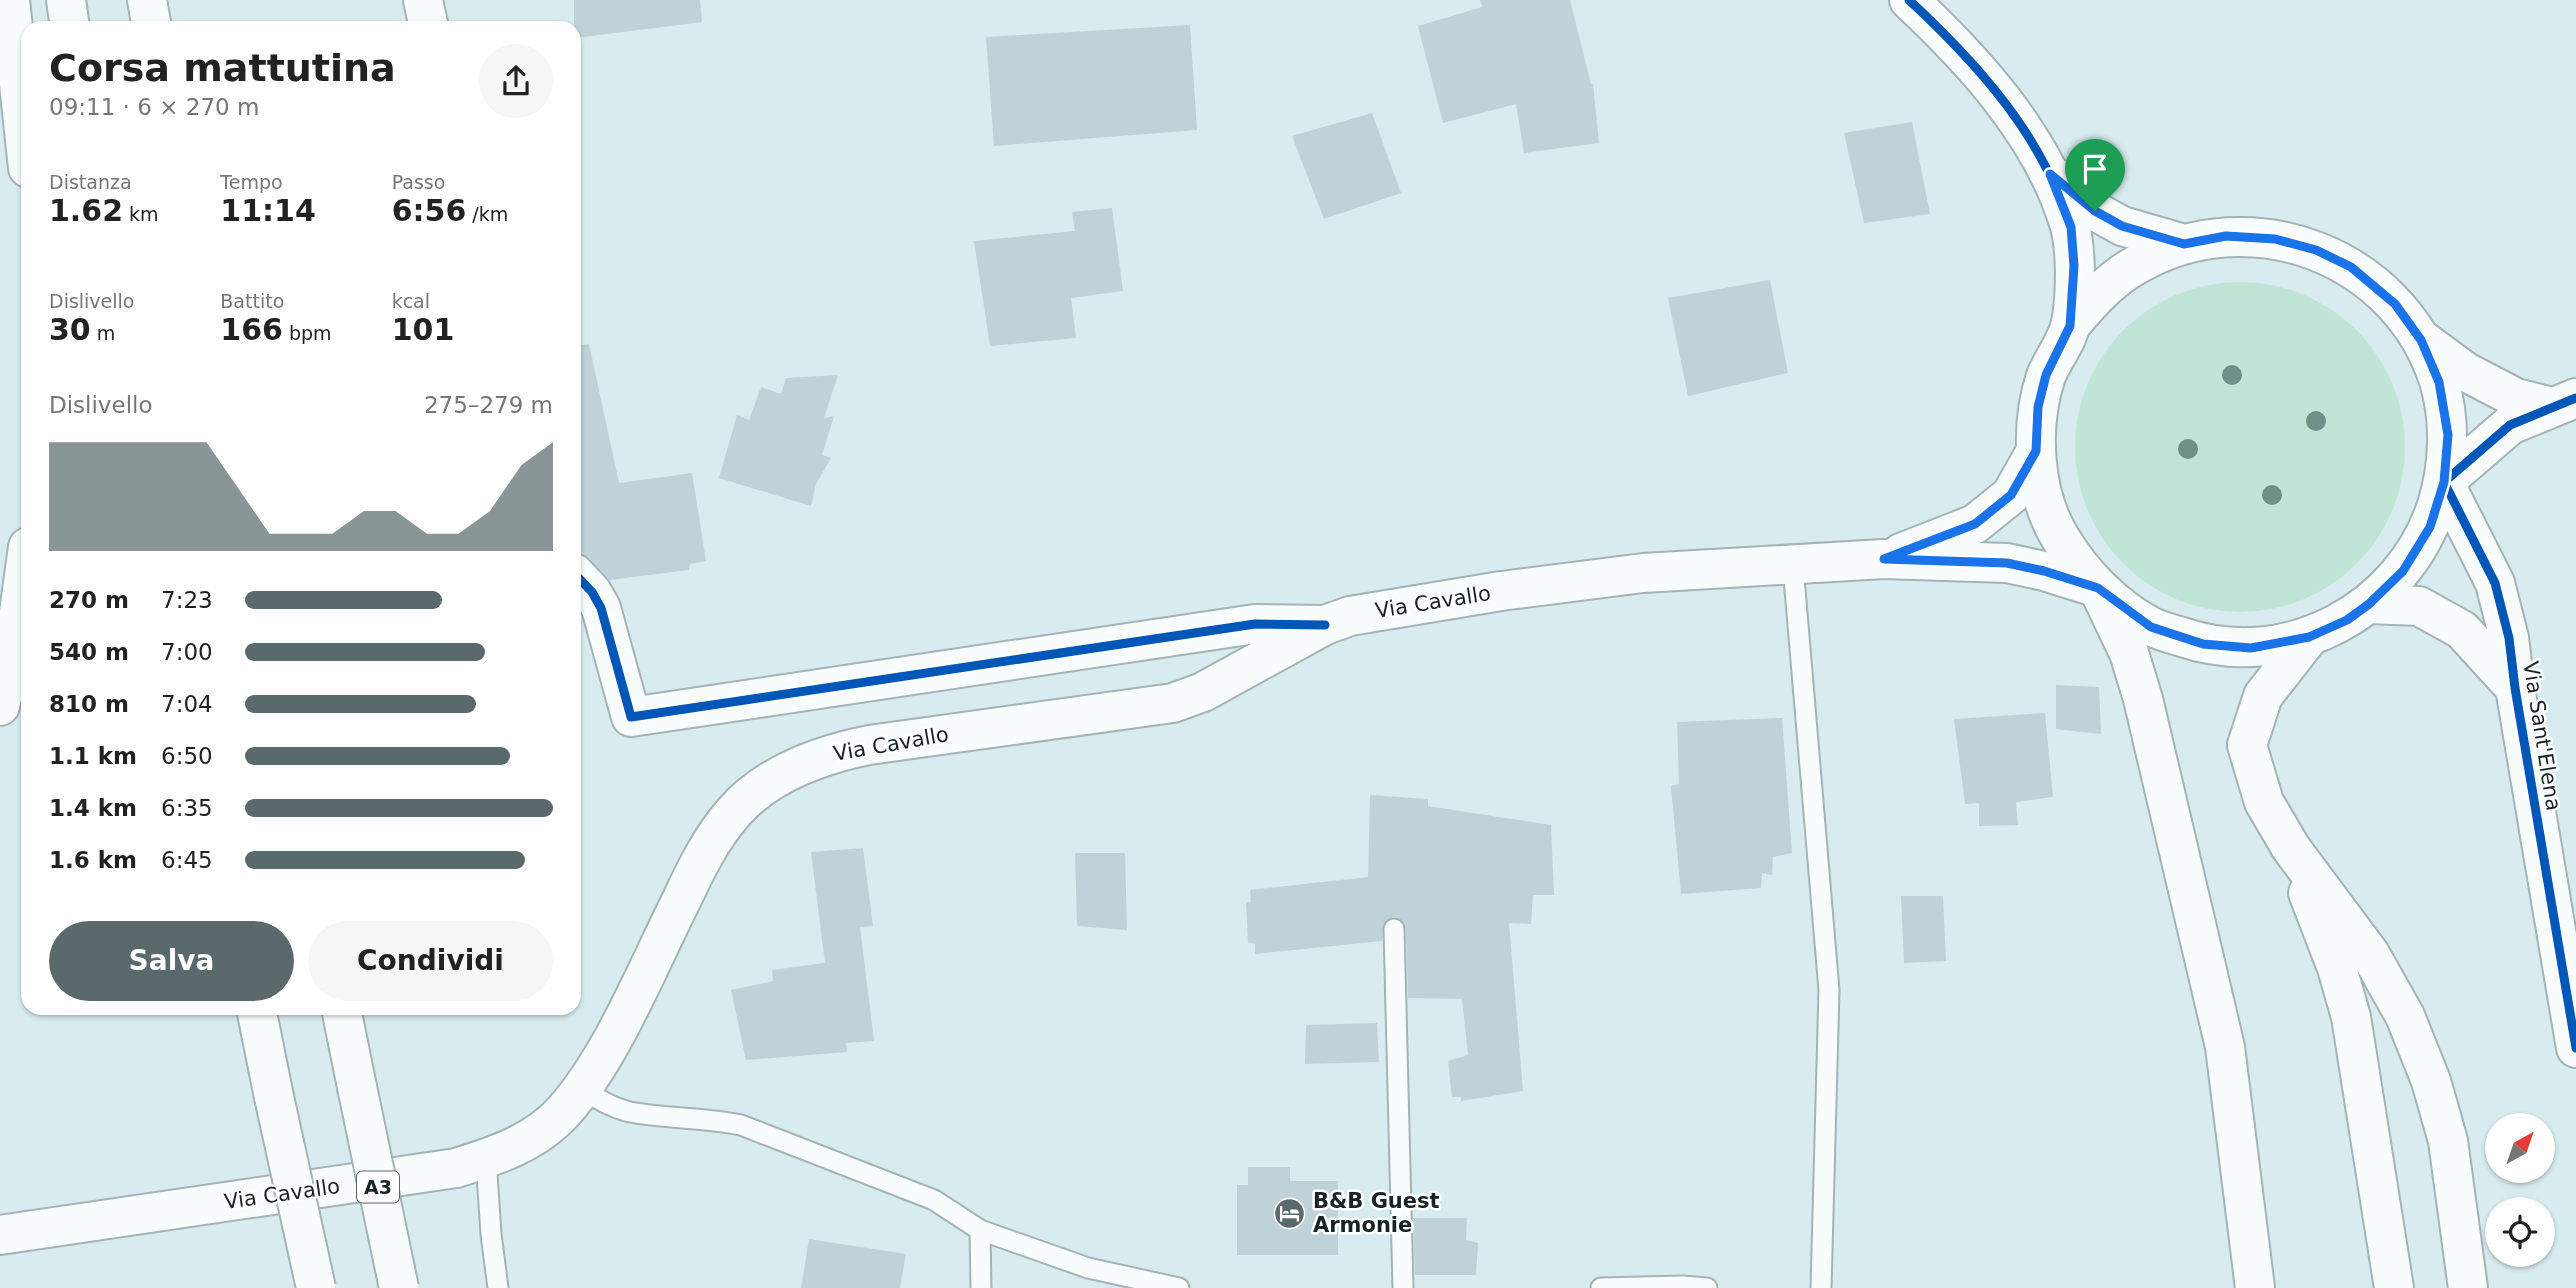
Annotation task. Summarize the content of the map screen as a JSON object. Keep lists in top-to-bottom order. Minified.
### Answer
{"streets":{"main road":["Via Cavallo","Via Sant'Elena","A3"]},"places":{"hotel":["B&B Guest Armonie"]},"north":"top right","page":{"heading":["Corsa mattutina","09:11 · 6 × 270 m"],"stats":[["Distanza","1.62 km"],["Tempo","11:14"],["Passo","6:56 /km"],["Dislivello","30 m"],["Battito","166 bpm"],["kcal","101"]],"chart":["Dislivello","275–279 m"],"list":[{"name":"270 m","note":"7:23"},{"name":"540 m","note":"7:00"},{"name":"810 m","note":"7:04"},{"name":"1.1 km","note":"6:50"},{"name":"1.4 km","note":"6:35"},{"name":"1.6 km","note":"6:45"}],"buttons":["Salva","Condividi"]}}
